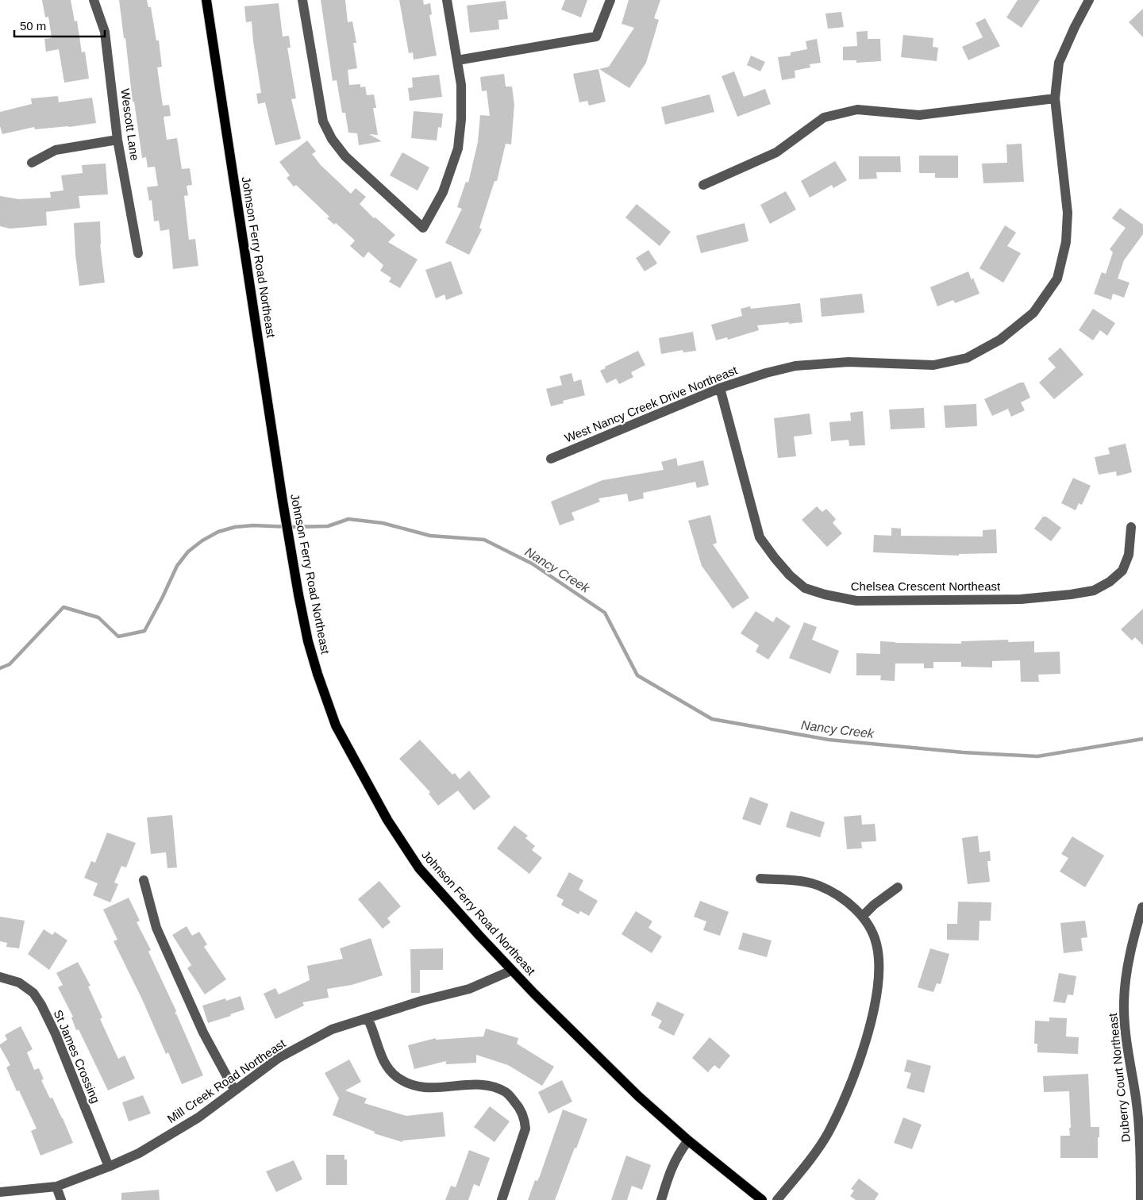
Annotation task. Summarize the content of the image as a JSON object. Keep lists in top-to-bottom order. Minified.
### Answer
{"streets":{"main road":["Johnson Ferry Road Northeast"],"street":["Wescott Lane","West Nancy Creek Drive Northeast","Chelsea Crescent Northeast","St James Crossing","Duberry Court Northeast","Mill Creek Road Northeast"]},"crossings":[["Johnson Ferry Road Northeast","Mill Creek Road Northeast"],["West Nancy Creek Drive Northeast","Chelsea Crescent Northeast"],["St James Crossing","Mill Creek Road Northeast"]],"water":["Nancy Creek"],"scale_bar":"50 m"}
